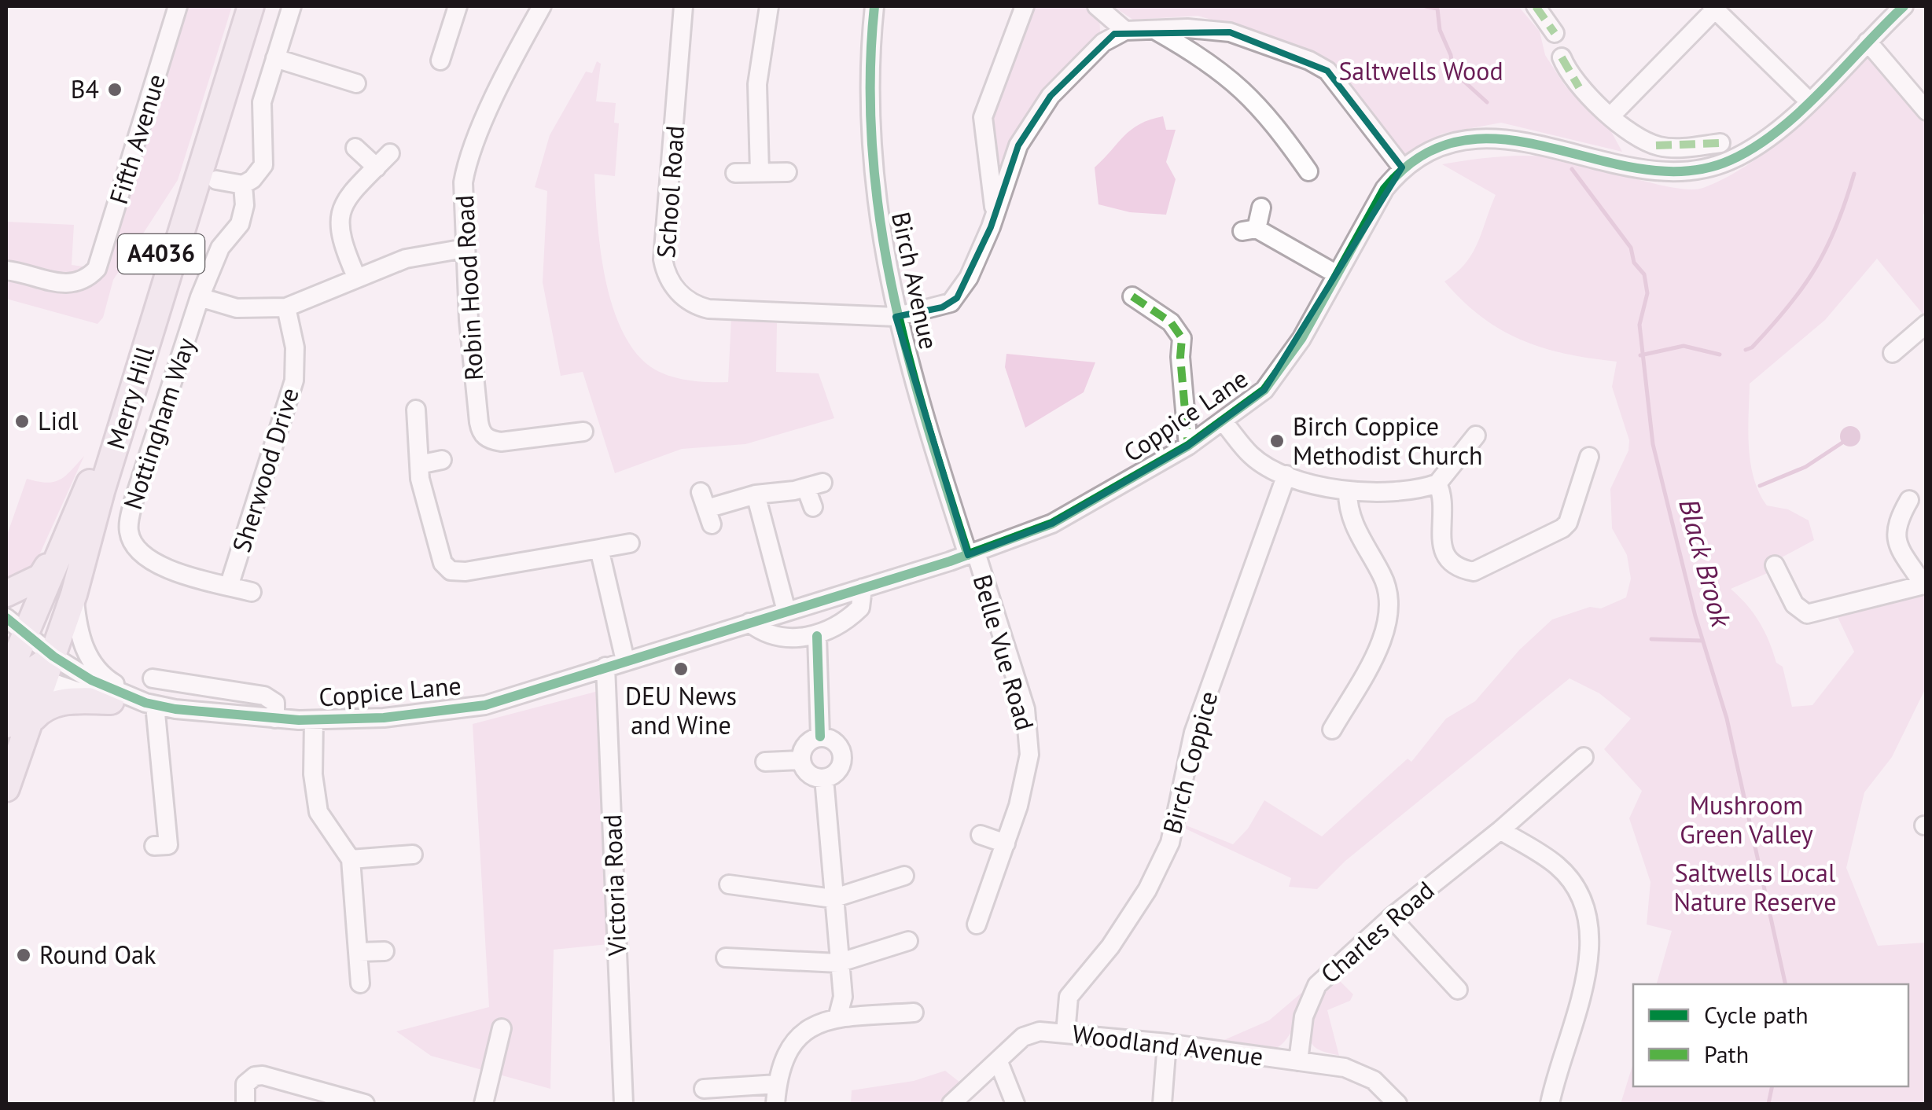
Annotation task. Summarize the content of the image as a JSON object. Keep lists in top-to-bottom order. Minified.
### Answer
{"streets":{"highway":["A4036","Merry Hill"],"street":["Fifth Avenue","School Road","Birch Avenue","Robin Hood Road","Coppice Lane","Nottingham Way","Sherwood Drive","Belle Vue Road","Birch Coppice","Victoria Road","Charles Road","Woodland Avenue"]},"crossings":[["School Road","Birch Avenue"],["Birch Avenue","Coppice Lane"],["Birch Avenue","Belle Vue Road"],["Merry Hill","Coppice Lane"],["Coppice Lane","Belle Vue Road"],["Coppice Lane","Victoria Road"],["Nottingham Way","Sherwood Drive"],["Birch Coppice","Woodland Avenue"],["Charles Road","Woodland Avenue"]],"water":["Black Brook"],"parks":["Saltwells Wood","Mushroom Green Valley","Saltwells Local Nature Reserve"],"places":["B4","Lidl","Birch Coppice Methodist Church","DEU News and Wine","Round Oak"],"legend":["Cycle path","Path"]}
